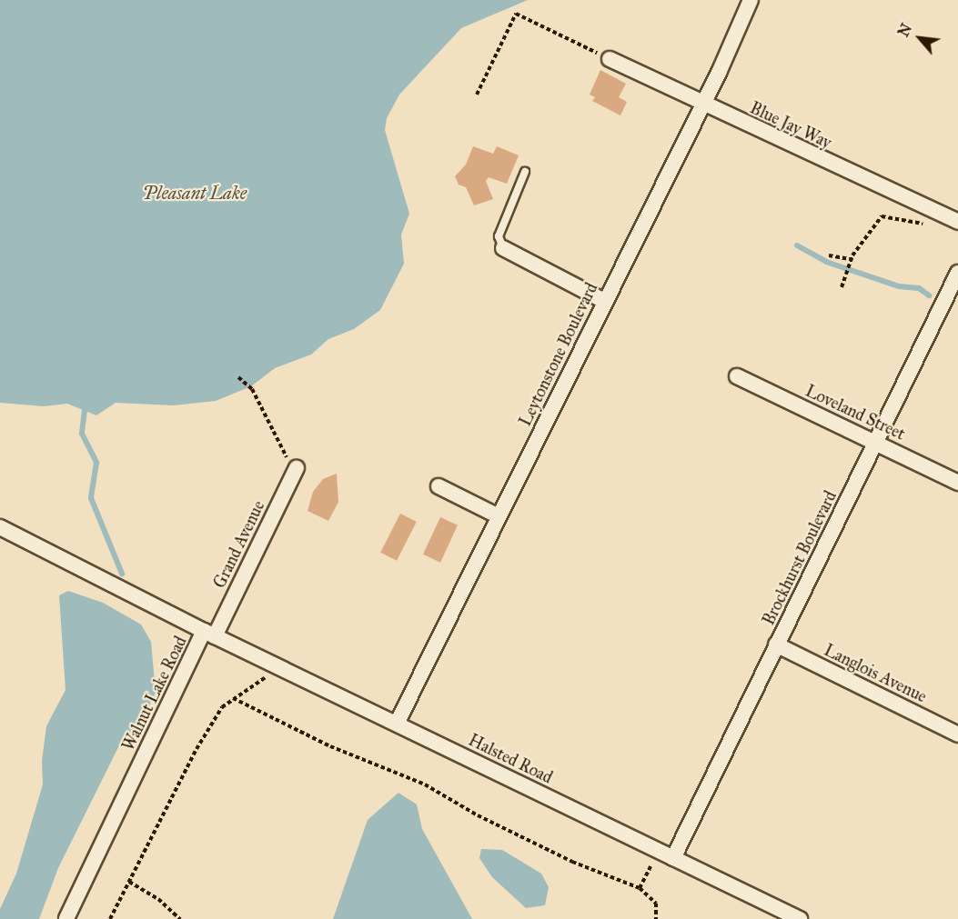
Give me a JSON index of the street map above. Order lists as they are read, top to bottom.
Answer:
{
  "streets": {
    "street": [
      "Blue Jay Way",
      "Leytonstone Boulevard",
      "Loveland Street",
      "Grand Avenue",
      "Brockhurst Boulevard",
      "Langlois Avenue",
      "Walnut Lake Road",
      "Halsted Road"
    ]
  },
  "crossings": [
    ["Blue Jay Way", "Leytonstone Boulevard"],
    ["Leytonstone Boulevard", "Halsted Road"],
    ["Loveland Street", "Brockhurst Boulevard"],
    ["Grand Avenue", "Walnut Lake Road"],
    ["Grand Avenue", "Halsted Road"],
    ["Brockhurst Boulevard", "Langlois Avenue"],
    ["Brockhurst Boulevard", "Halsted Road"],
    ["Walnut Lake Road", "Halsted Road"]
  ],
  "water": ["Pleasant Lake"],
  "north": "top left"
}
